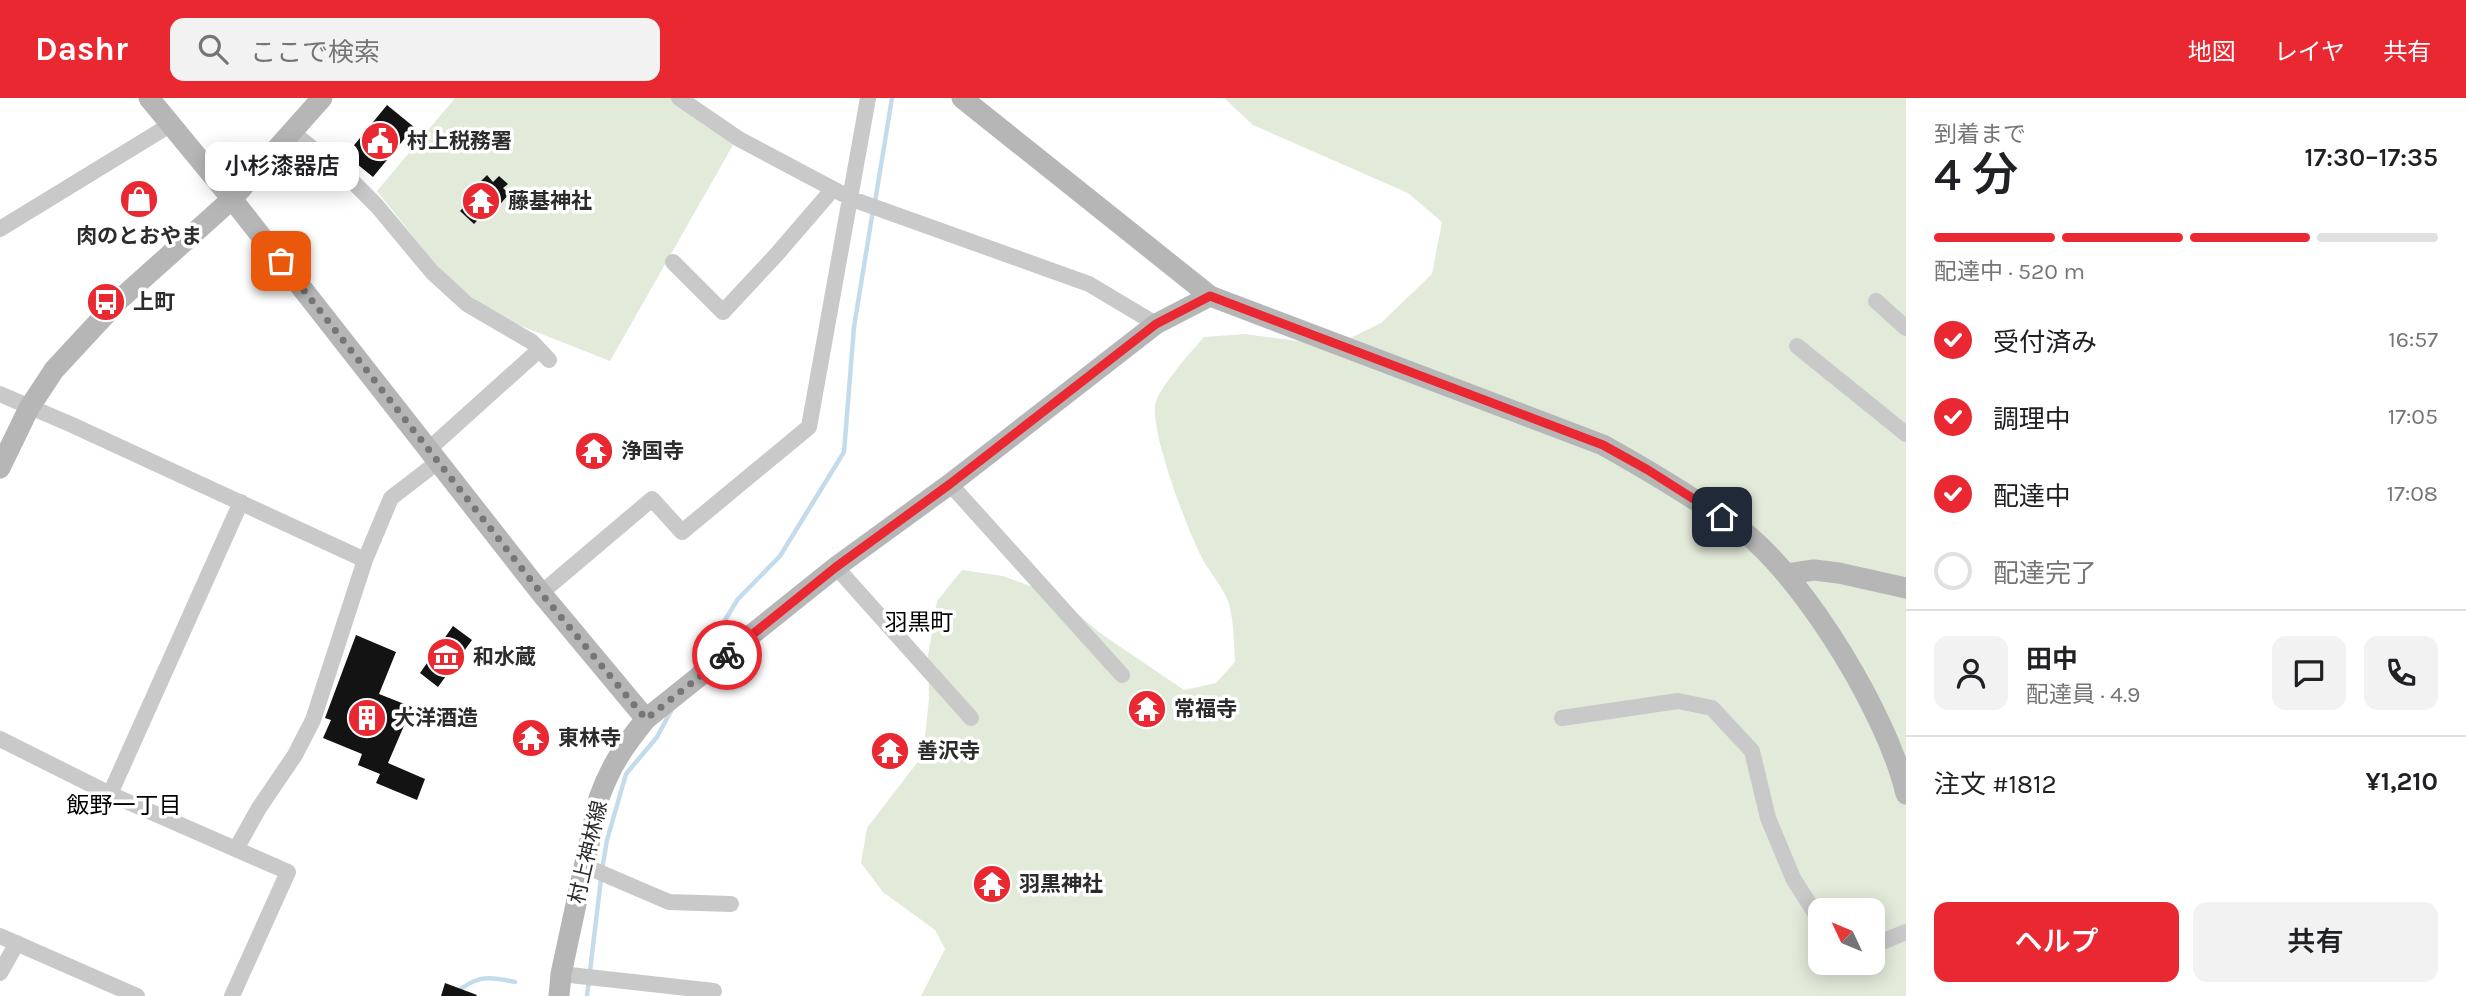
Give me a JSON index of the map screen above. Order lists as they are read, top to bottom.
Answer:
{
  "streets": {
    "street": ["村上神林線"]
  },
  "districts": ["羽黒町", "飯野一丁目"],
  "places": {
    "public building": ["村上税務署"],
    "shop": ["肉のとおやま"],
    "temple": [
      "藤基神社",
      "浄国寺",
      "常福寺",
      "東林寺",
      "善沢寺",
      "羽黒神社"
    ],
    "other": ["小杉漆器店"],
    "bus stop": ["上町"],
    "museum": ["和水蔵"],
    "building": ["大洋酒造"]
  },
  "north": "top left",
  "page": {
    "header": "Dashr",
    "search": "ここで検索",
    "nav": ["地図", "レイヤ", "共有"],
    "heading": ["4 分", "到着まで", "17:30–17:35"],
    "panel": [
      "田中",
      "配達員 · 4.9",
      "注文 #1812",
      "¥1,210"
    ],
    "bubble": "小杉漆器店",
    "bar": "配達中 · 520 m",
    "list": [
      ["受付済み", "16:57"],
      ["調理中", "17:05"],
      ["配達中", "17:08"],
      "配達完了"
    ],
    "buttons": ["ヘルプ", "共有"]
  }
}
